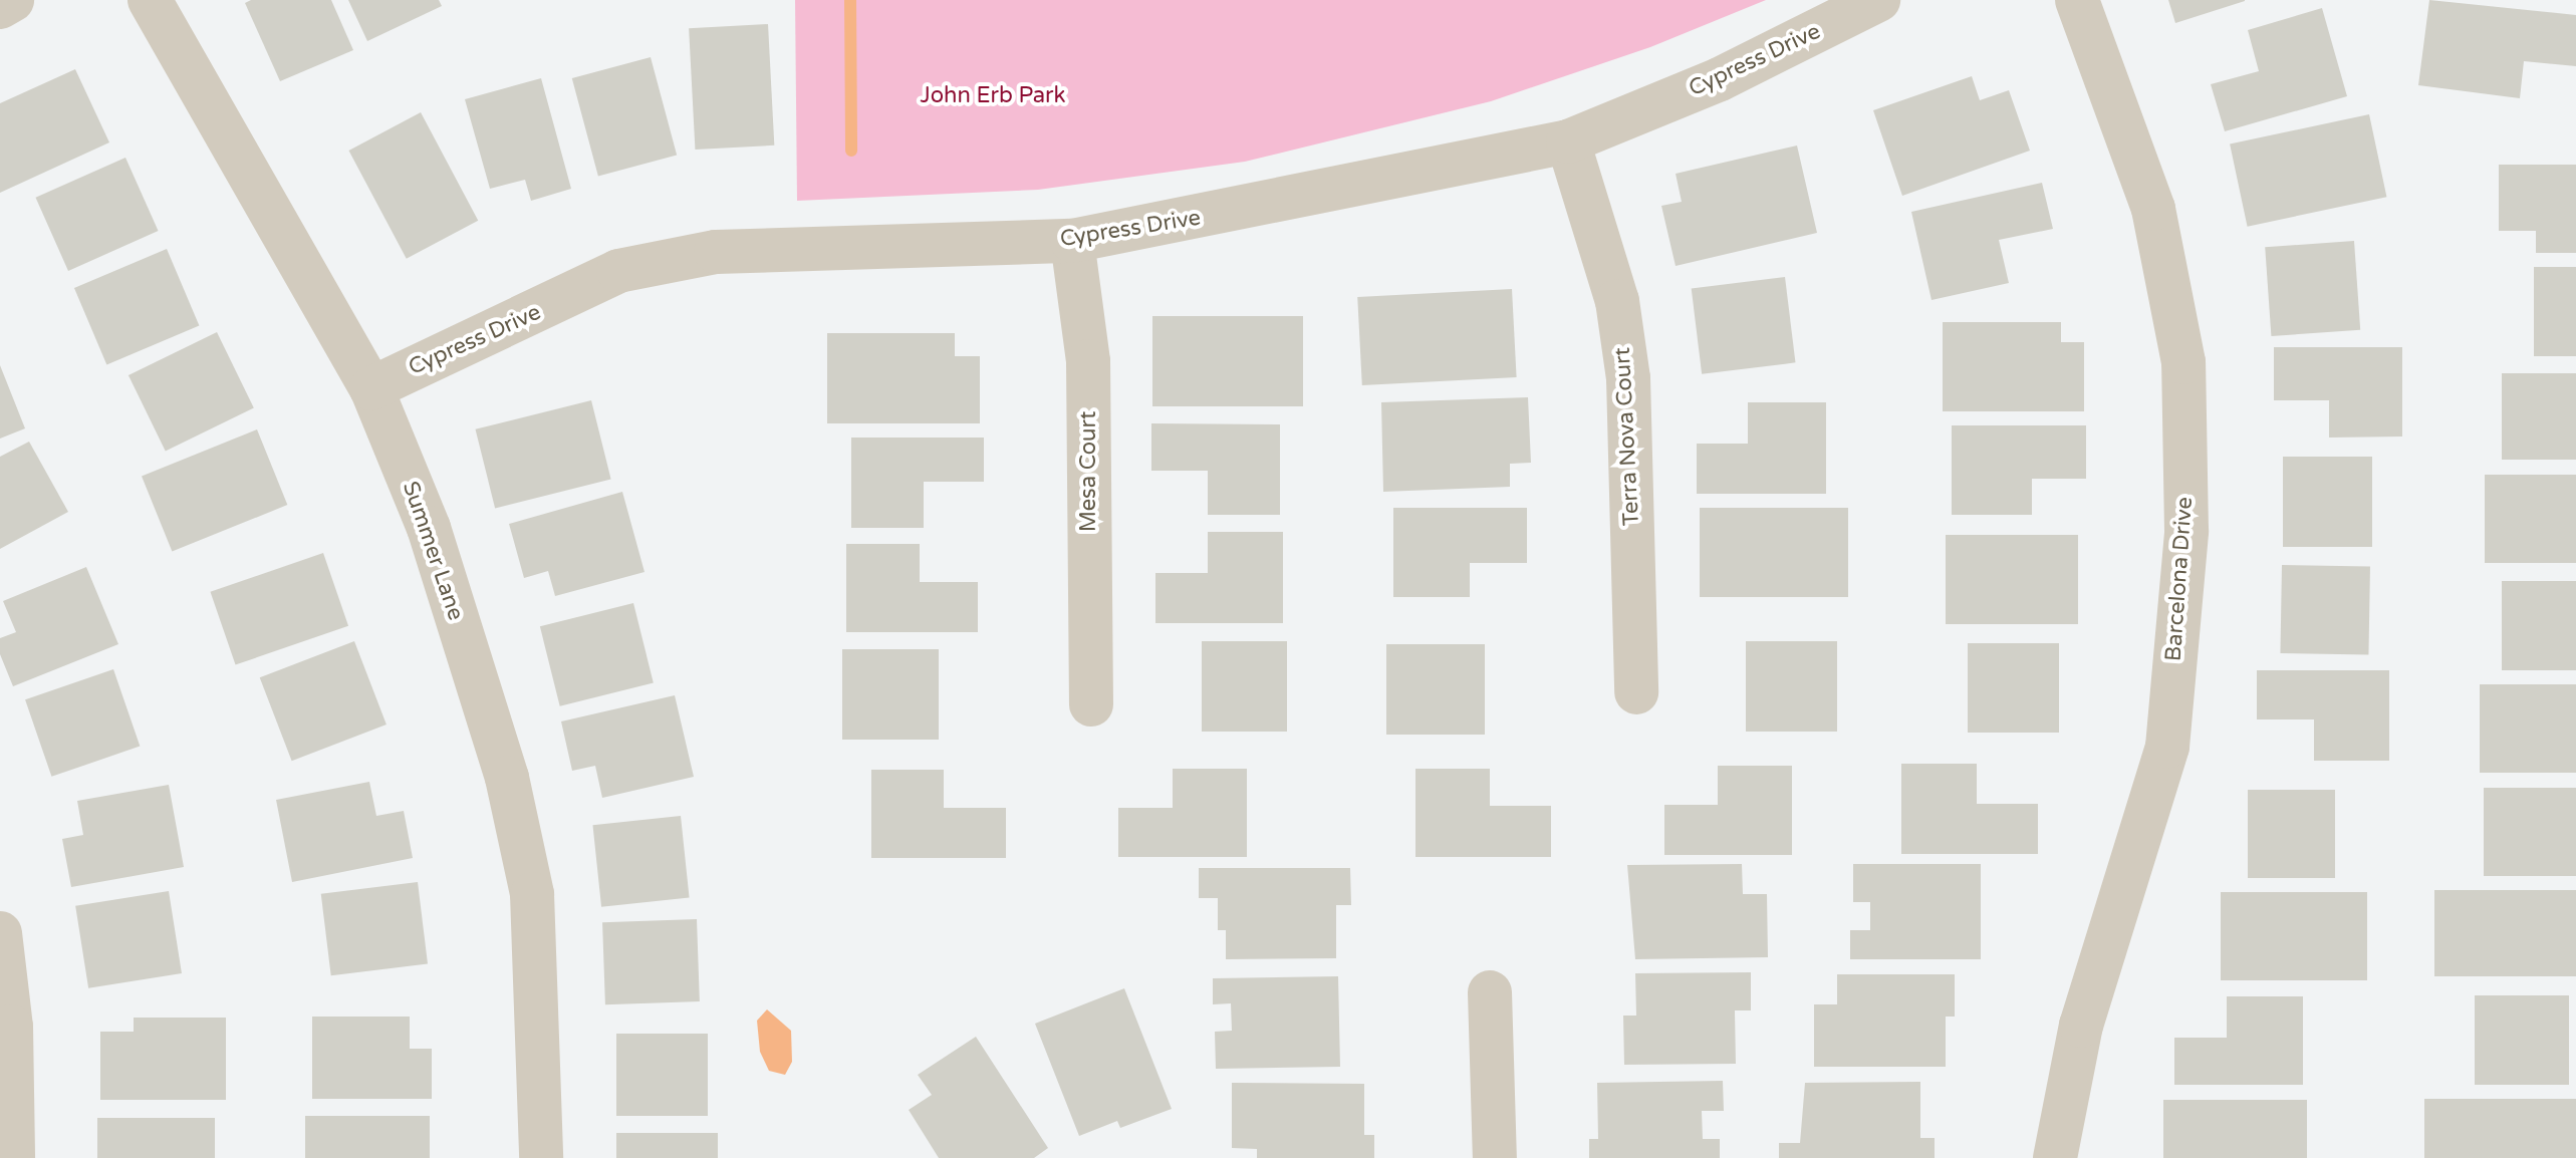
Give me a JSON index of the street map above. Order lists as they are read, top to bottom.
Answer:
{
  "streets": {
    "street": [
      "Cypress Drive",
      "Terra Nova Court",
      "Mesa Court",
      "Summer Lane",
      "Barcelona Drive"
    ]
  },
  "crossings": [
    ["Cypress Drive", "Terra Nova Court"],
    ["Cypress Drive", "Mesa Court"],
    ["Cypress Drive", "Summer Lane"]
  ],
  "parks": ["John Erb Park"]
}
